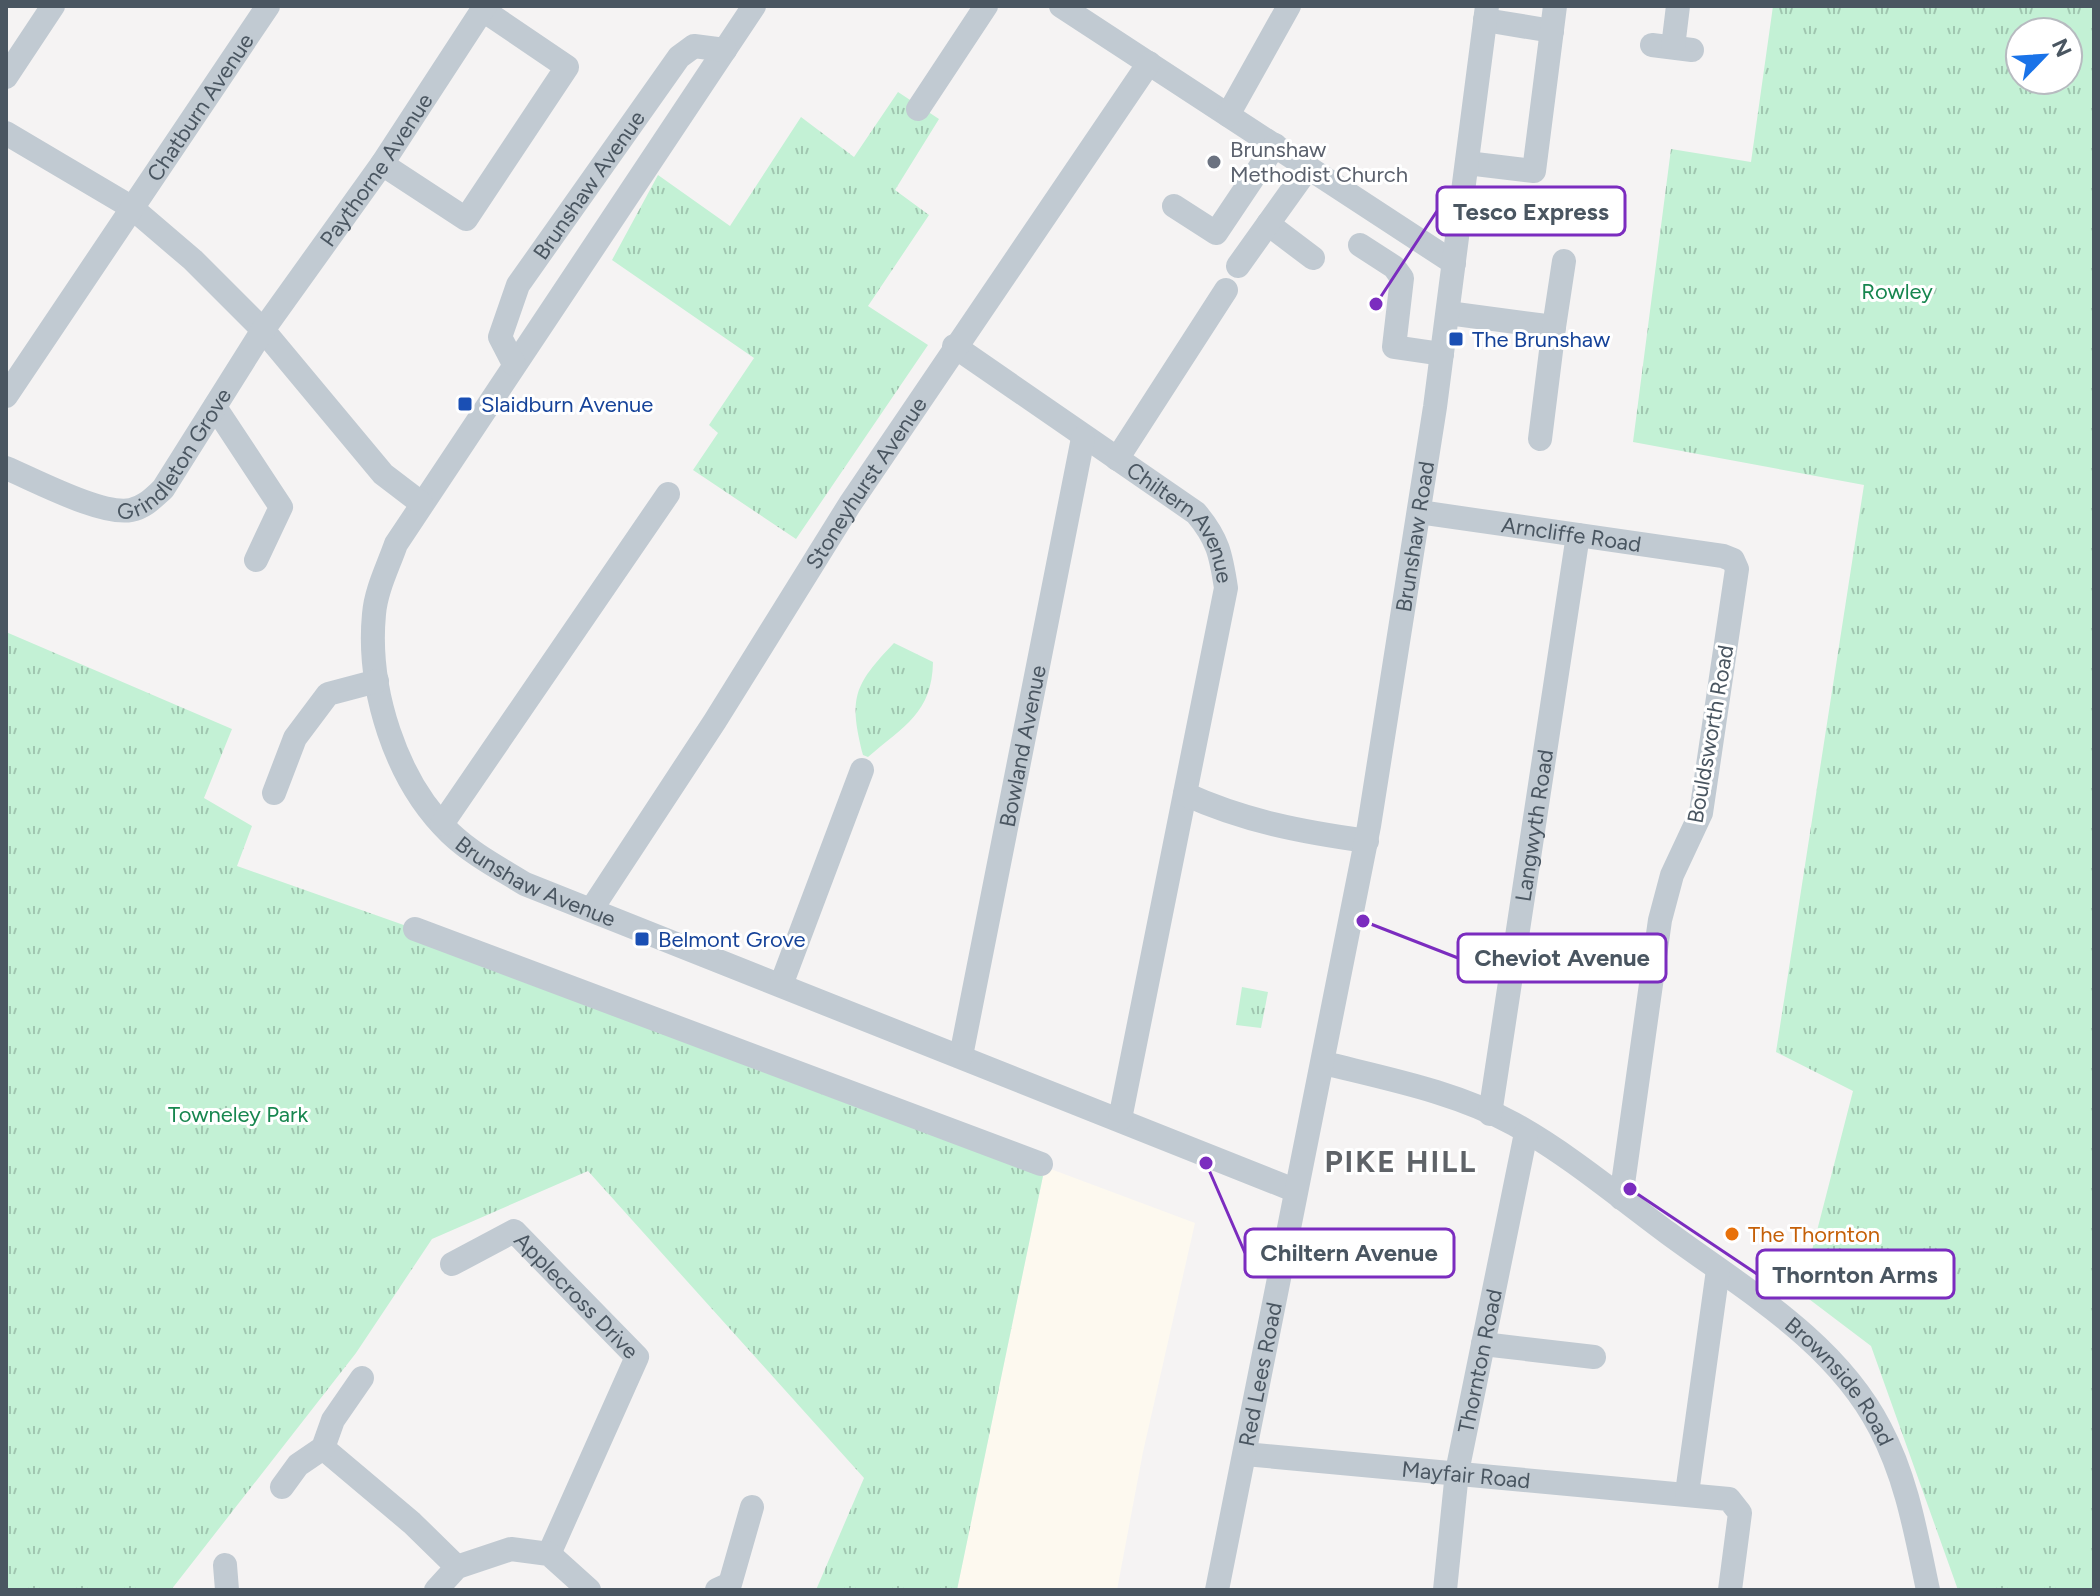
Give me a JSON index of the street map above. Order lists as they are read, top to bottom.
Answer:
{
  "streets": {
    "street": [
      "Chatburn Avenue",
      "Paythorne Avenue",
      "Brunshaw Avenue",
      "Grindleton Grove",
      "Stoneyhurst Avenue",
      "Chiltern Avenue",
      "Arncliffe Road",
      "Brunshaw Road",
      "Bouldsworth Road",
      "Bowland Avenue",
      "Langwyth Road",
      "Applecross Drive",
      "Thornton Road",
      "Red Lees Road",
      "Brownside Road",
      "Mayfair Road"
    ]
  },
  "crossings": [
    ["Paythorne Avenue", "Grindleton Grove"],
    ["Brunshaw Avenue", "Stoneyhurst Avenue"],
    ["Brunshaw Avenue", "Chiltern Avenue"],
    ["Brunshaw Avenue", "Bowland Avenue"],
    ["Brunshaw Avenue", "Red Lees Road"],
    ["Stoneyhurst Avenue", "Chiltern Avenue"],
    ["Chiltern Avenue", "Bowland Avenue"],
    ["Arncliffe Road", "Brunshaw Road"],
    ["Arncliffe Road", "Bouldsworth Road"],
    ["Arncliffe Road", "Langwyth Road"],
    ["Brunshaw Road", "Red Lees Road"],
    ["Brunshaw Road", "Brownside Road"],
    ["Bouldsworth Road", "Brownside Road"],
    ["Langwyth Road", "Brownside Road"],
    ["Thornton Road", "Brownside Road"],
    ["Thornton Road", "Mayfair Road"],
    ["Red Lees Road", "Brownside Road"],
    ["Red Lees Road", "Mayfair Road"]
  ],
  "districts": ["PIKE HILL"],
  "parks": ["Rowley", "Towneley Park"],
  "places": {
    "other": [
      "Brunshaw Methodist Church",
      "Tesco Express",
      "Cheviot Avenue",
      "Chiltern Avenue",
      "Thornton Arms",
      "The Thornton"
    ],
    "transit": ["The Brunshaw", "Slaidburn Avenue", "Belmont Grove"]
  },
  "north": "top right"
}
